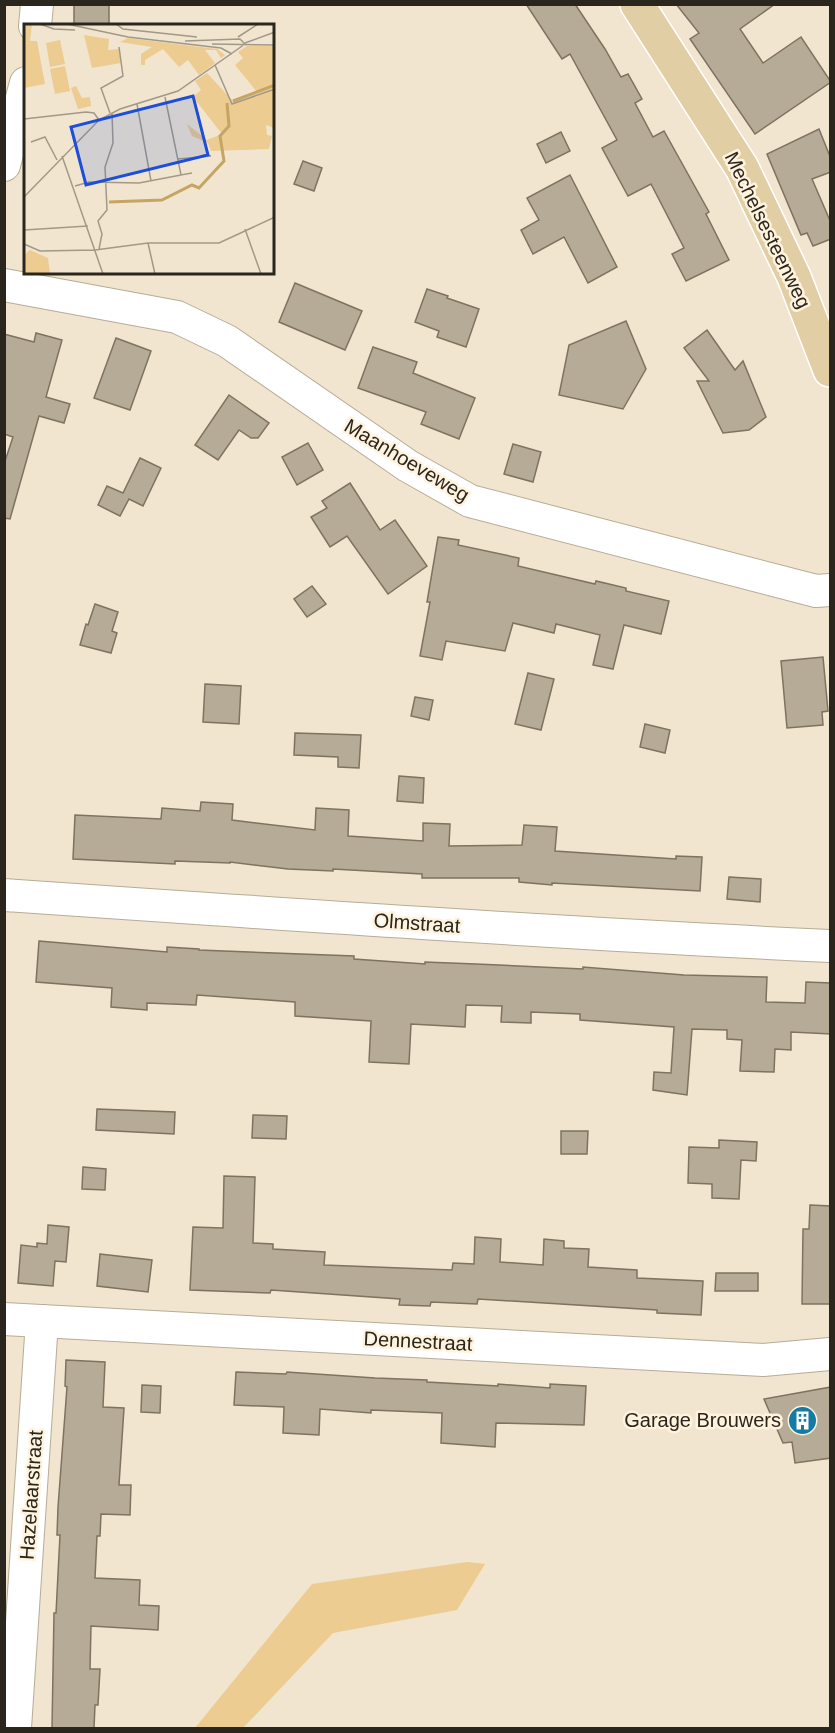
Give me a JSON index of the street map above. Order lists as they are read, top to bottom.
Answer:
{
  "streets": {
    "main road": ["Mechelsesteenweg"],
    "street": [
      "Maanhoeveweg",
      "Olmstraat",
      "Dennestraat",
      "Hazelaarstraat"
    ]
  },
  "crossings": [
    ["Dennestraat", "Hazelaarstraat"]
  ],
  "places": {
    "building": ["Garage Brouwers"]
  }
}
